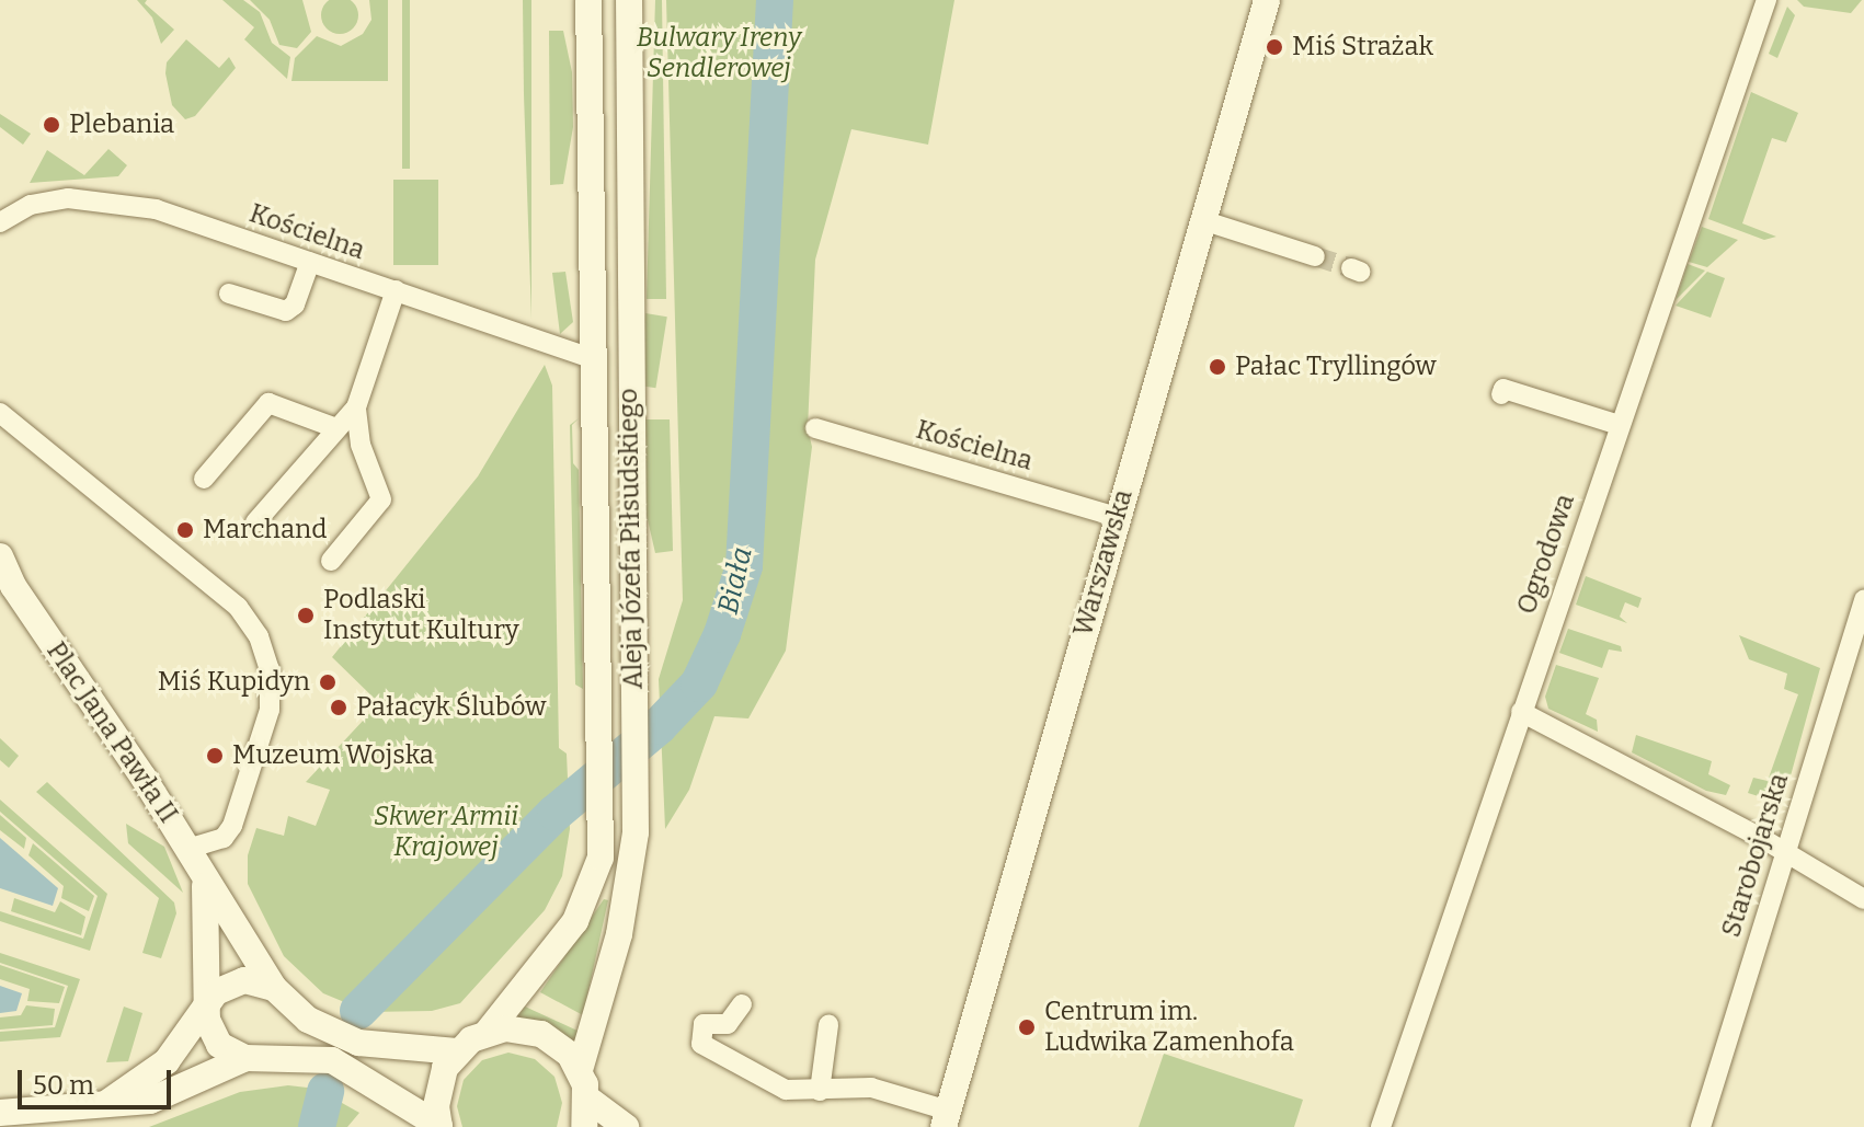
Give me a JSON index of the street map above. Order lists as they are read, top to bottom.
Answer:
{
  "streets": {
    "main road": ["Aleja Józefa Piłsudskiego", "Warszawska", "Plac Jana Pawła II"],
    "street": ["Kościelna", "Ogrodowa", "Starobojarska"]
  },
  "crossings": [
    ["Kościelna", "Aleja Józefa Piłsudskiego"],
    ["Kościelna", "Warszawska"]
  ],
  "water": ["Biała"],
  "parks": ["Bulwary Ireny Sendlerowej", "Skwer Armii Krajowej"],
  "places": [
    "Miś Strażak",
    "Plebania",
    "Pałac Tryllingów",
    "Marchand",
    "Podlaski Instytut Kultury",
    "Miś Kupidyn",
    "Pałacyk Ślubów",
    "Muzeum Wojska",
    "Centrum im. Ludwika Zamenhofa"
  ],
  "scale_bar": "50 m"
}
